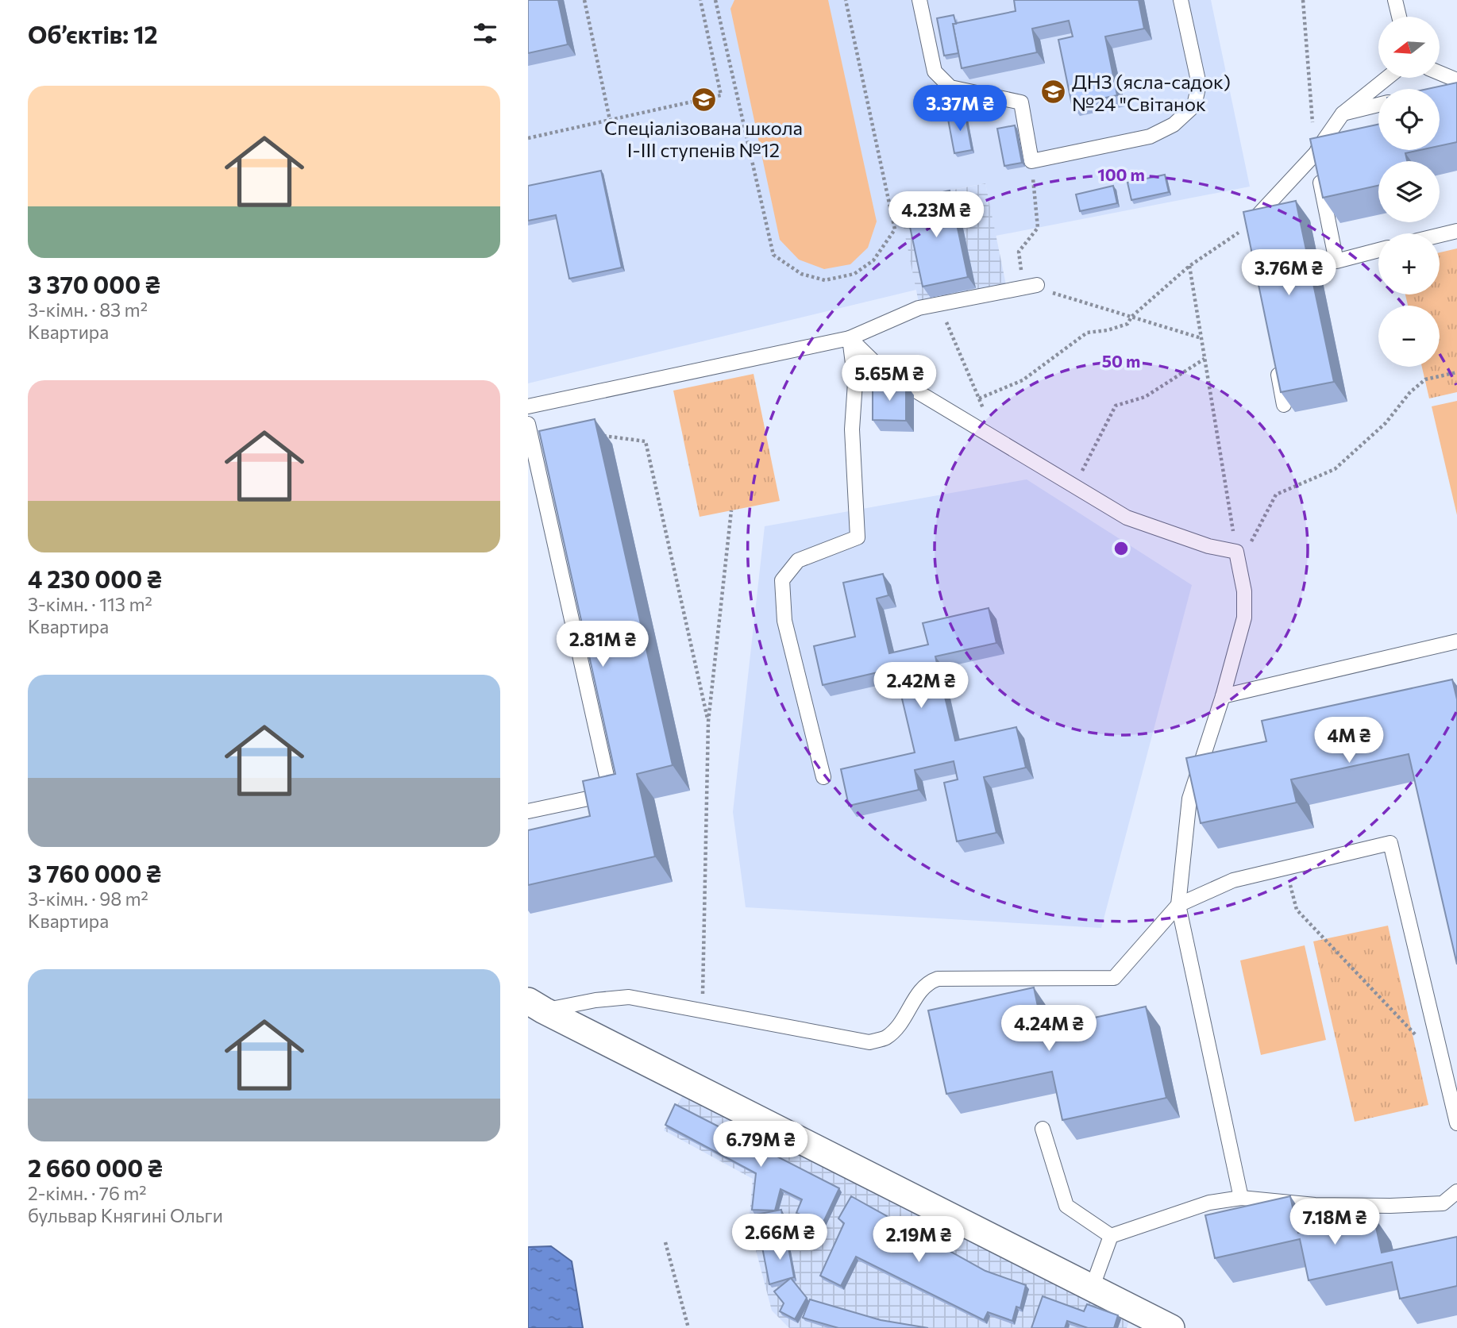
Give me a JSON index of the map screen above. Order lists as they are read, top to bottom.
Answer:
{
  "places": {
    "school or university": ["ДНЗ (ясла-садок) №24 \"Світанок", "Спеціалізована школа І-ІІІ ступенів №12"]
  },
  "north": "left",
  "page": {
    "heading": "Об’єктів: 12",
    "map_buttons": ["+", "−"],
    "list": [
      {
        "name": "3 370 000 ₴",
        "note": "3-кімн. · 83 m² · Квартира"
      },
      {
        "name": "4 230 000 ₴",
        "note": "3-кімн. · 113 m² · Квартира"
      },
      {
        "name": "3 760 000 ₴",
        "note": "3-кімн. · 98 m² · Квартира"
      },
      {
        "name": "2 660 000 ₴",
        "note": "2-кімн. · 76 m² · бульвар Княгині Ольги"
      }
    ],
    "price": [
      "3.37M ₴",
      "4.23M ₴",
      "3.76M ₴",
      "5.65M ₴",
      "2.81M ₴",
      "2.42M ₴",
      "4M ₴",
      "4.24M ₴",
      "6.79M ₴",
      "7.18M ₴",
      "2.66M ₴",
      "2.19M ₴"
    ]
  },
  "rings": ["100 m", "50 m"]
}
